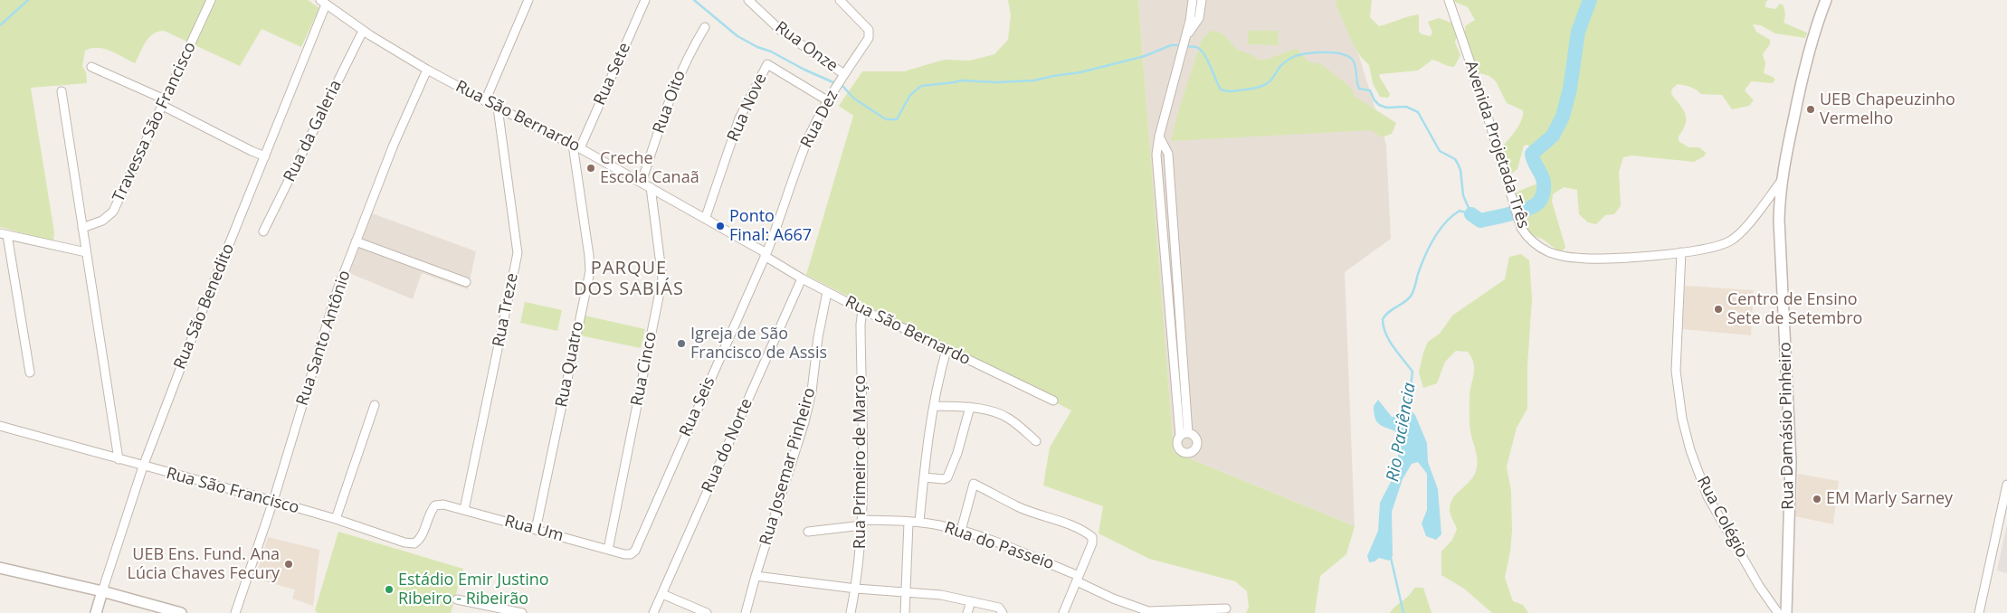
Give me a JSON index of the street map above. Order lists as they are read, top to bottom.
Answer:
{
  "streets": {
    "street": [
      "Rua Onze",
      "Rua Sete",
      "Rua Oito",
      "Rua Nove",
      "Rua São Bernardo",
      "Rua Dez",
      "Travessa São Francisco",
      "Rua da Galeria",
      "Avenida Projetada Três",
      "Rua São Benedito",
      "Rua Treze",
      "Rua Santo Antônio",
      "Rua Quatro",
      "Rua Cinco",
      "Rua Seis",
      "Rua Damásio Pinheiro",
      "Rua do Norte",
      "Rua Primeiro de Março",
      "Rua Josemar Pinheiro",
      "Rua São Francisco",
      "Rua Colégio",
      "Rua Um",
      "Rua do Passeio"
    ]
  },
  "crossings": [
    ["Rua Onze", "Rua Dez"],
    ["Rua Sete", "Rua São Bernardo"],
    ["Rua Sete", "Rua Quatro"],
    ["Rua Oito", "Rua São Bernardo"],
    ["Rua Nove", "Rua São Bernardo"],
    ["Rua Nove", "Rua Dez"],
    ["Rua São Bernardo", "Rua Dez"],
    ["Rua São Bernardo", "Rua da Galeria"],
    ["Rua São Bernardo", "Rua São Benedito"],
    ["Rua São Bernardo", "Rua Treze"],
    ["Rua São Bernardo", "Rua Santo Antônio"],
    ["Rua São Bernardo", "Rua Quatro"],
    ["Rua São Bernardo", "Rua Cinco"],
    ["Rua São Bernardo", "Rua Seis"],
    ["Rua São Bernardo", "Rua do Norte"],
    ["Rua São Bernardo", "Rua Primeiro de Março"],
    ["Rua São Bernardo", "Rua Josemar Pinheiro"],
    ["Rua Dez", "Rua Seis"],
    ["Avenida Projetada Três", "Rua Damásio Pinheiro"],
    ["Avenida Projetada Três", "Rua Colégio"],
    ["Rua São Benedito", "Rua São Francisco"],
    ["Rua Treze", "Rua Um"],
    ["Rua Santo Antônio", "Rua São Francisco"],
    ["Rua Quatro", "Rua Um"],
    ["Rua Cinco", "Rua Um"],
    ["Rua Seis", "Rua Um"],
    ["Rua Primeiro de Março", "Rua do Passeio"],
    ["Rua São Francisco", "Rua Um"]
  ],
  "districts": ["PARQUE DOS SABIÁS"],
  "water": ["Rio Paciência"],
  "places": [
    "UEB Chapeuzinho Vermelho",
    "Creche Escola Canaã",
    "Ponto Final: A667",
    "Centro de Ensino Sete de Setembro",
    "Igreja de São Francisco de Assis",
    "EM Marly Sarney",
    "UEB Ens. Fund. Ana Lúcia Chaves Fecury",
    "Estádio Emir Justino Ribeiro - Ribeirão"
  ]
}
